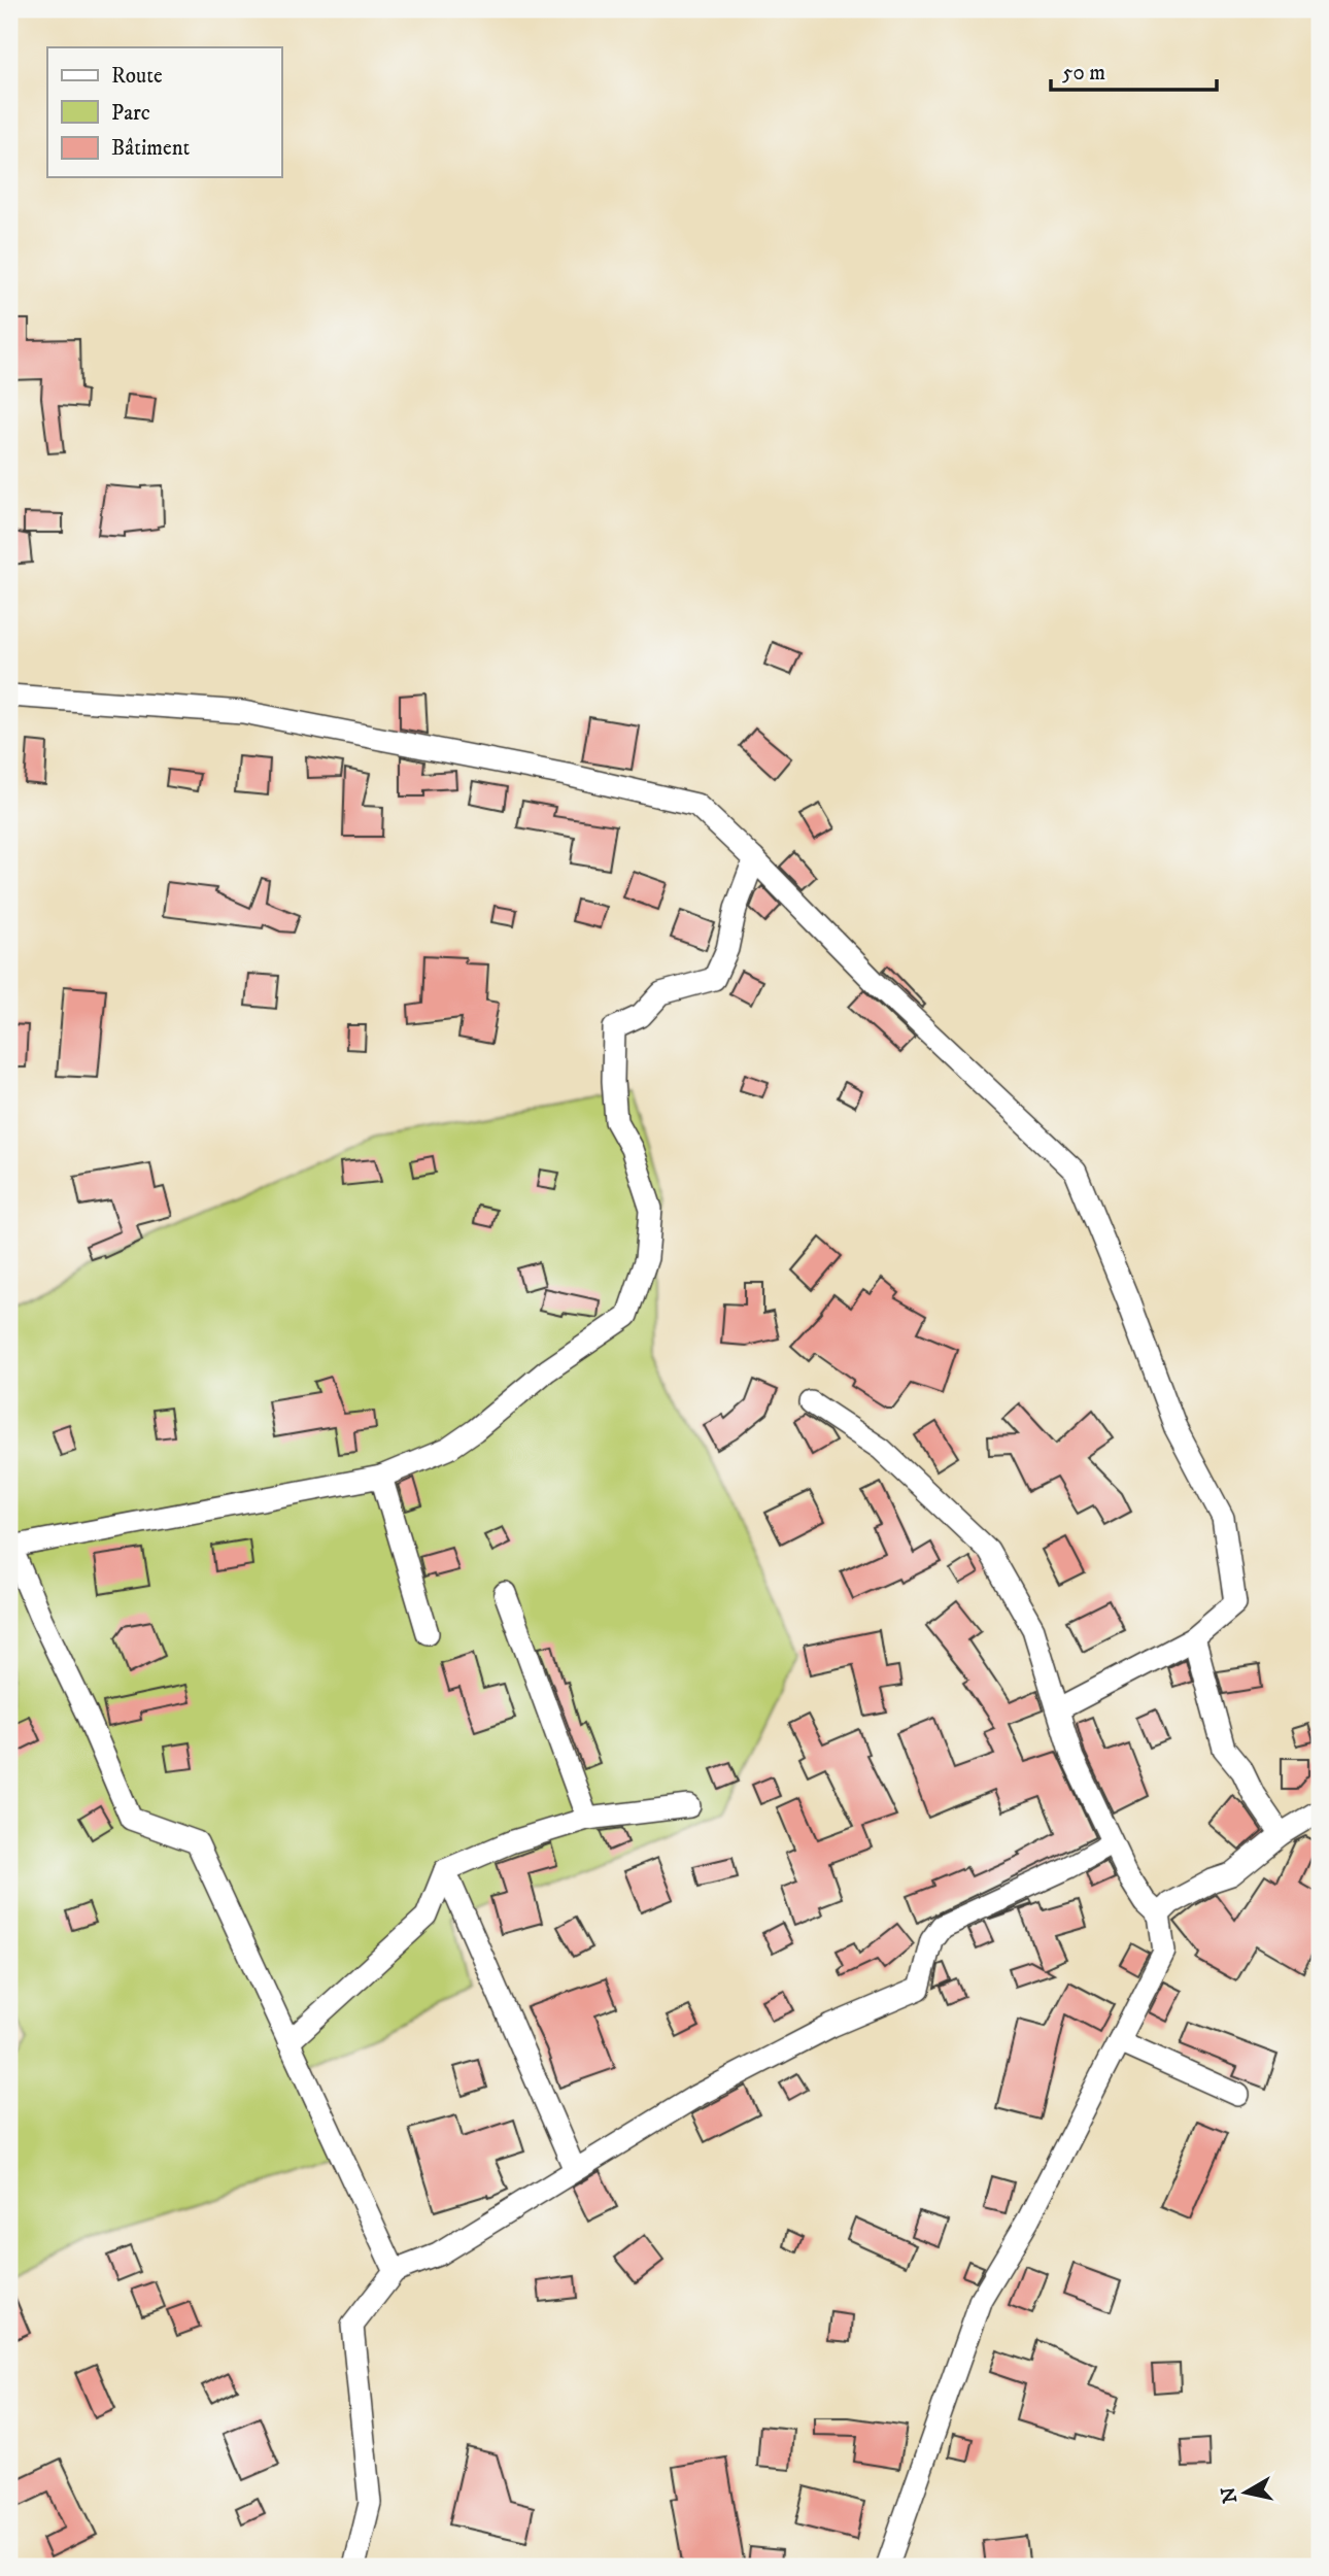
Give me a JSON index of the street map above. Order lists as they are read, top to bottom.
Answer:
{
  "legend": ["Route", "Parc", "Bâtiment"],
  "scale_bar": "50 m",
  "north": "left"
}
